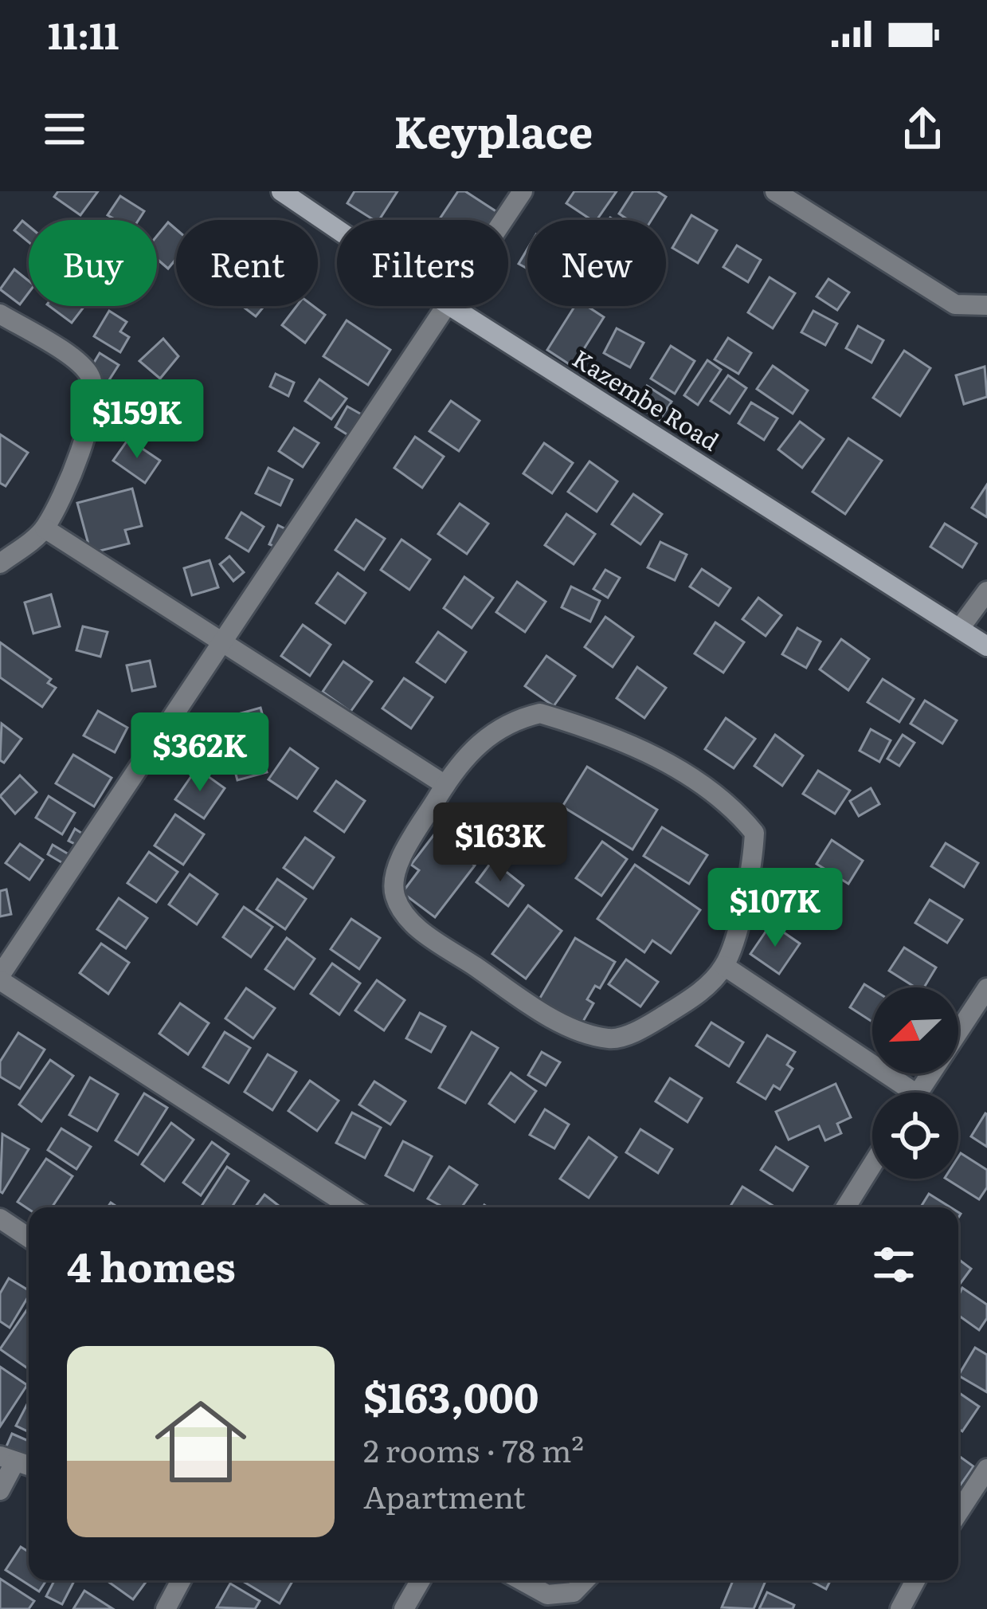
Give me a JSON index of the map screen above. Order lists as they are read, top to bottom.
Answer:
{
  "streets": {
    "main road": ["Kazembe Road"]
  },
  "north": "bottom left",
  "page": {
    "status": "11:11",
    "header": "Keyplace",
    "chip": [
      "Buy",
      "Rent",
      "Filters",
      "New"
    ],
    "price": [
      "$159K",
      "$362K",
      "$163K",
      "$107K"
    ],
    "heading": "4 homes",
    "list": [
      {
        "name": "$163,000",
        "note": "2 rooms · 78 m² · Apartment"
      }
    ]
  }
}
